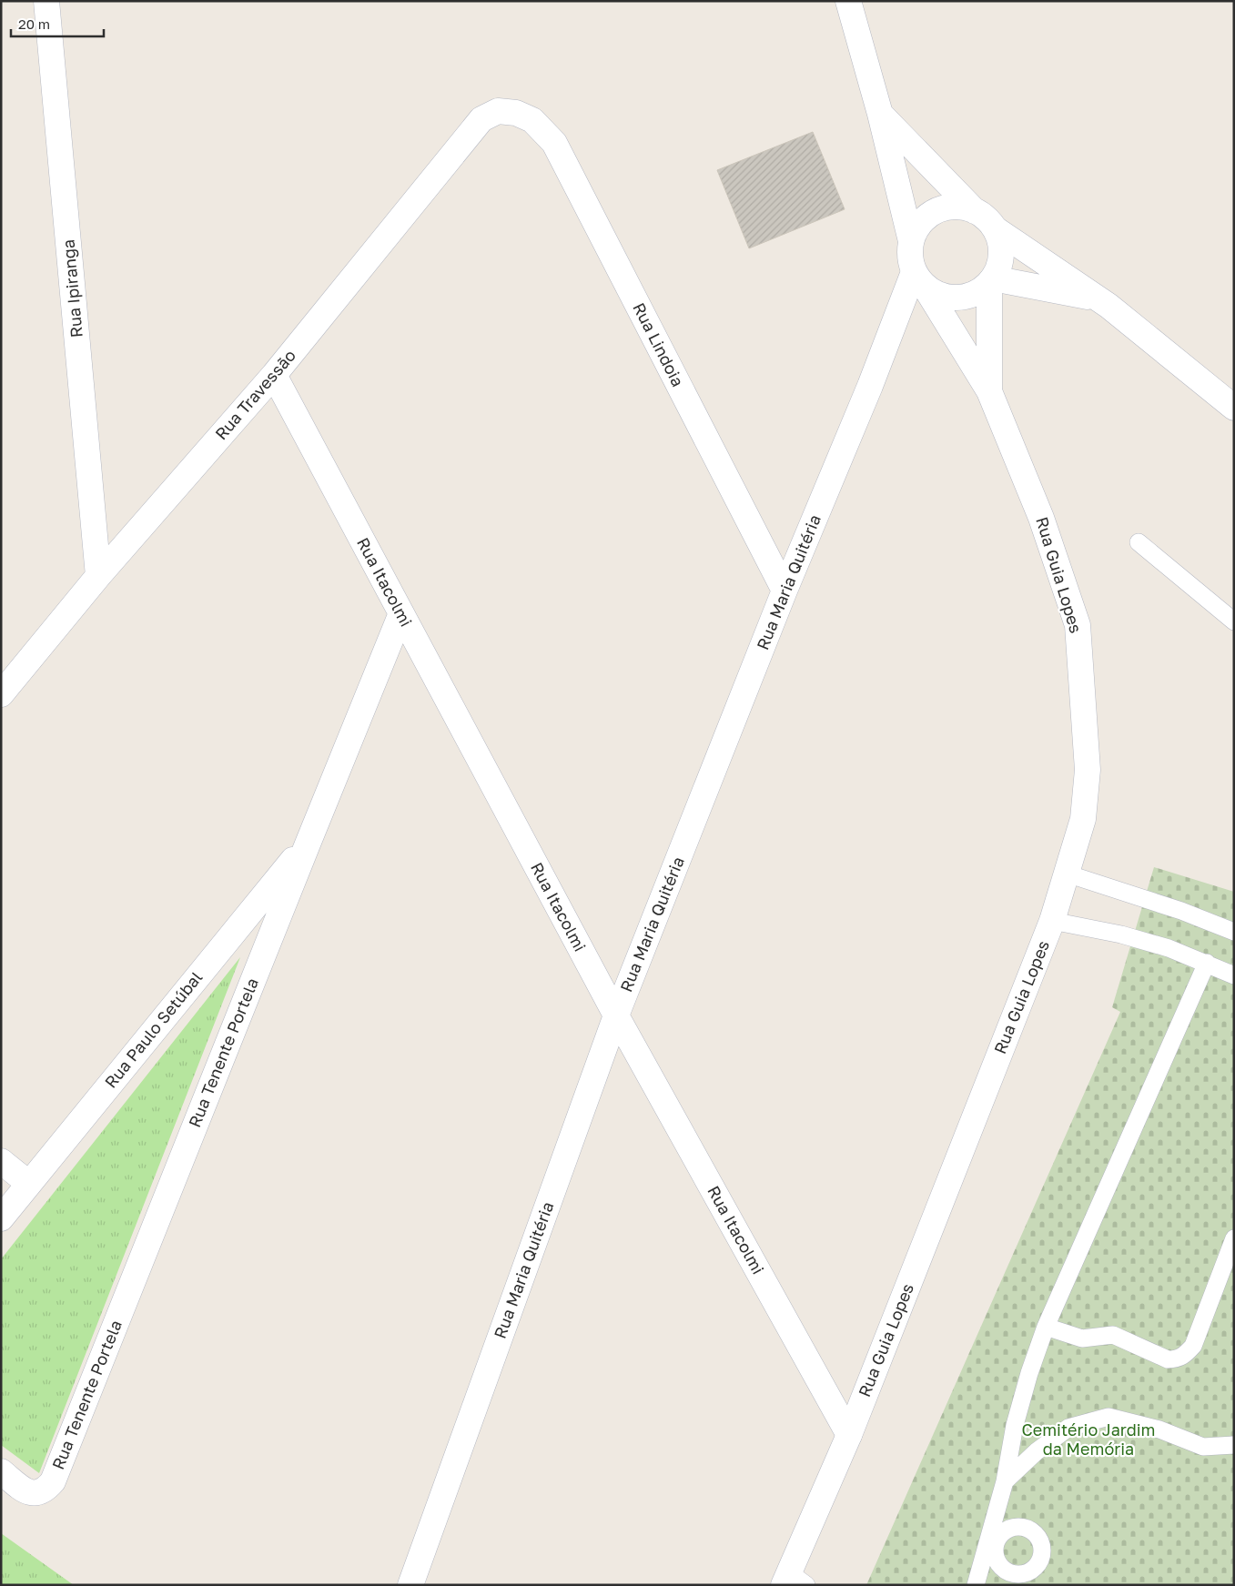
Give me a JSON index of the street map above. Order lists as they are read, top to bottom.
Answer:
{
  "streets": {
    "street": [
      "Rua Ipiranga",
      "Rua Lindoia",
      "Rua Travessão",
      "Rua Guia Lopes",
      "Rua Itacolmi",
      "Rua Maria Quitéria",
      "Rua Paulo Setúbal",
      "Rua Tenente Portela"
    ]
  },
  "crossings": [
    ["Rua Ipiranga", "Rua Travessão"],
    ["Rua Lindoia", "Rua Travessão"],
    ["Rua Lindoia", "Rua Maria Quitéria"],
    ["Rua Travessão", "Rua Itacolmi"],
    ["Rua Guia Lopes", "Rua Itacolmi"],
    ["Rua Guia Lopes", "Rua Maria Quitéria"],
    ["Rua Itacolmi", "Rua Maria Quitéria"],
    ["Rua Itacolmi", "Rua Tenente Portela"],
    ["Rua Paulo Setúbal", "Rua Tenente Portela"]
  ],
  "parks": ["Cemitério Jardim da Memória"],
  "scale_bar": "20 m"
}
